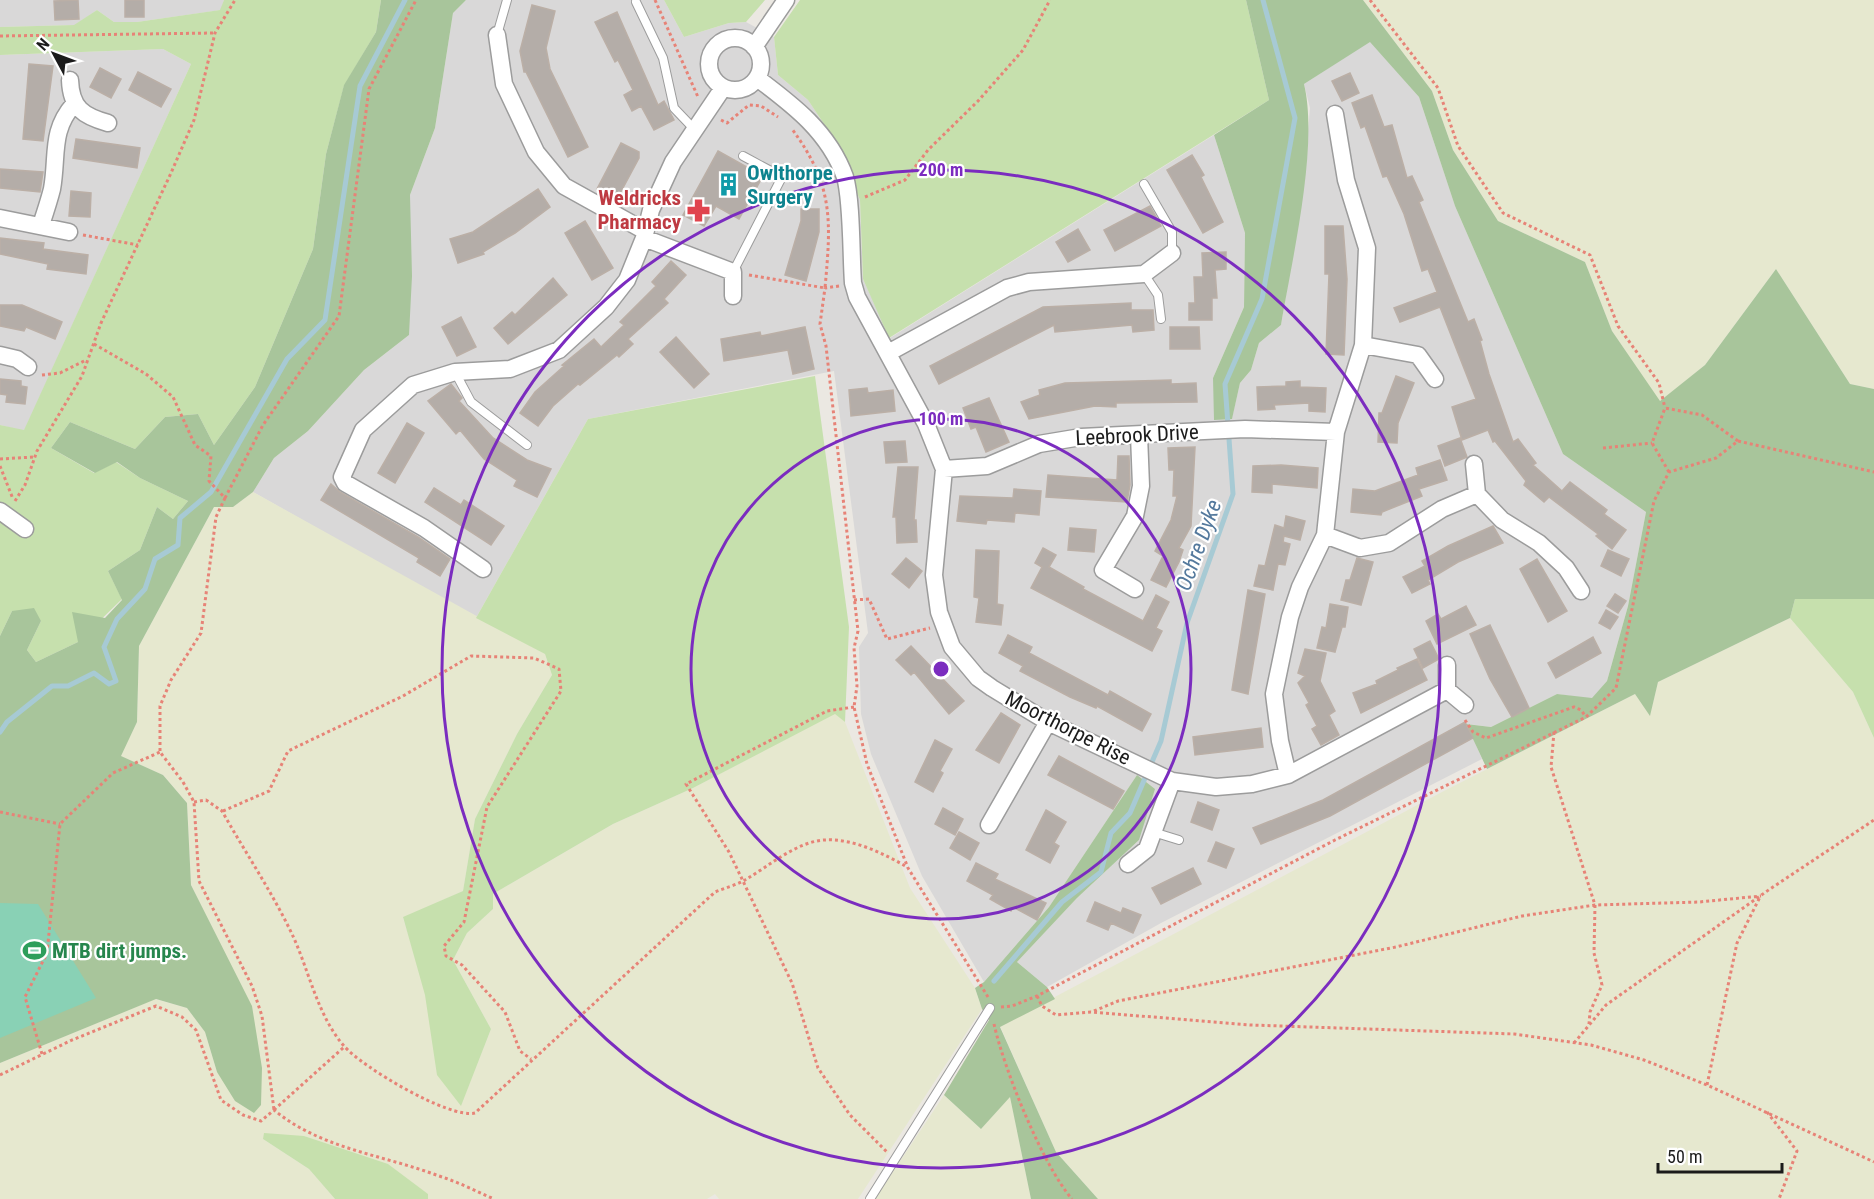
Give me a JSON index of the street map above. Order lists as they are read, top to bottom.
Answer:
{
  "streets": {
    "street": ["Leebrook Drive", "Moorthorpe Rise"]
  },
  "crossings": [
    ["Leebrook Drive", "Moorthorpe Rise"]
  ],
  "water": ["Ochre Dyke"],
  "places": {
    "building": ["Owlthorpe Surgery"],
    "pharmacy": ["Weldricks Pharmacy"],
    "sports": ["MTB dirt jumps."]
  },
  "scale_bar": "50 m",
  "north": "top left",
  "rings": ["200 m", "100 m"]
}
